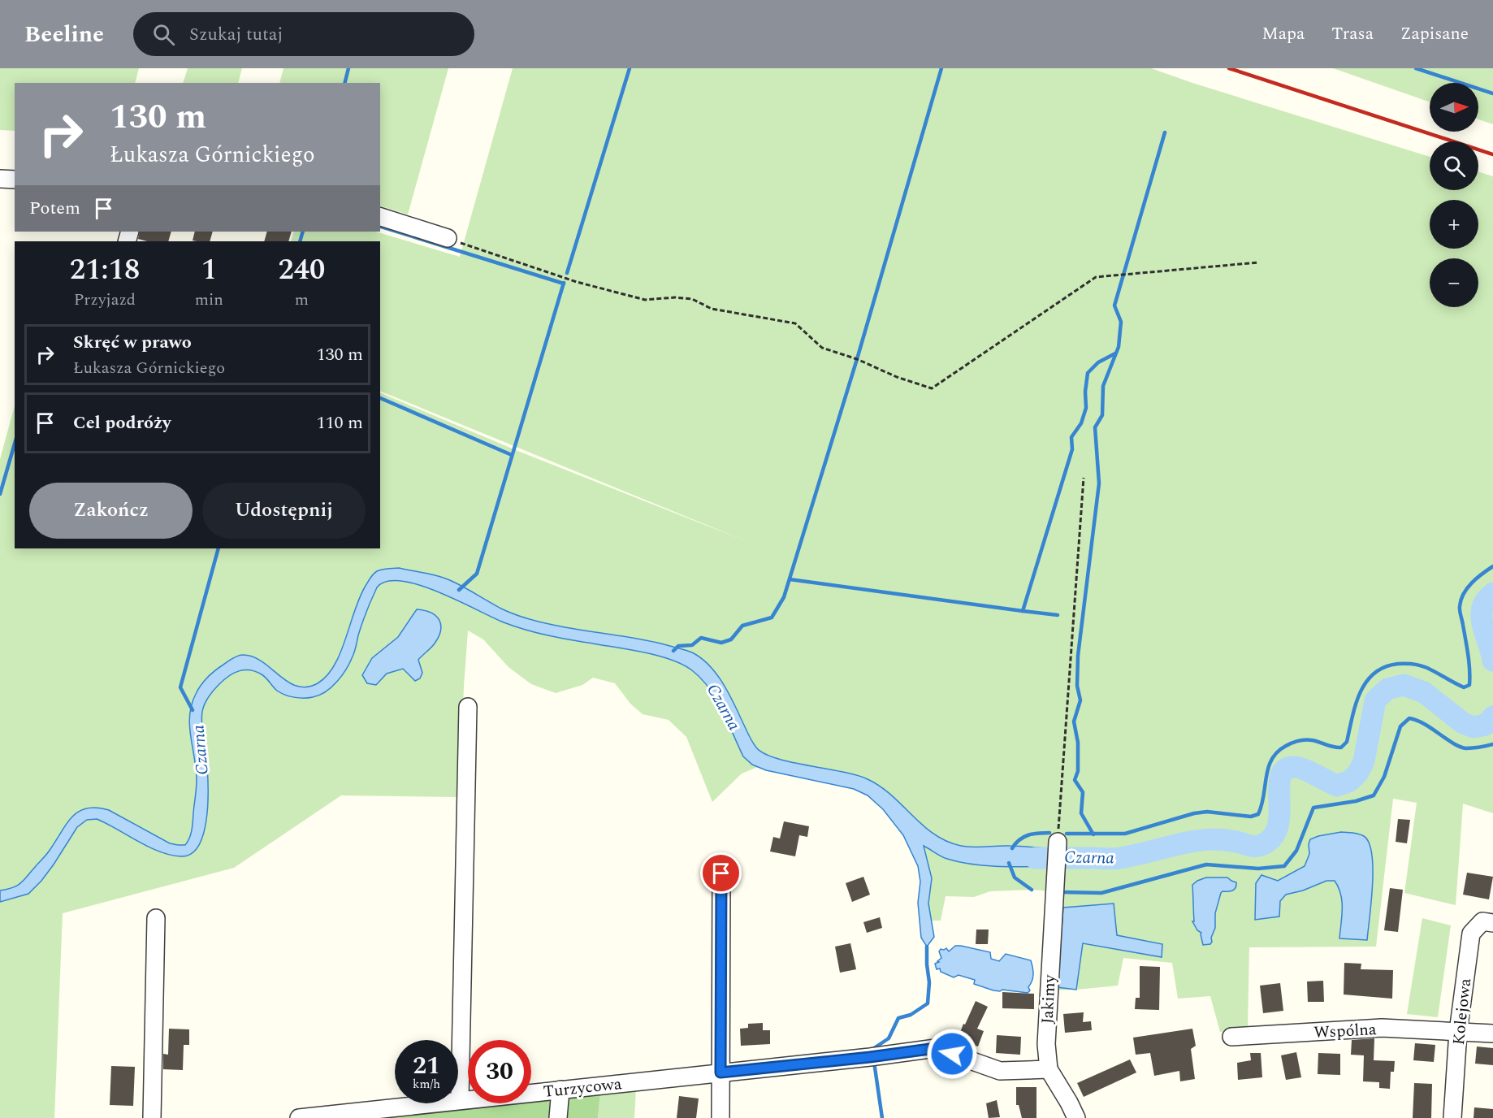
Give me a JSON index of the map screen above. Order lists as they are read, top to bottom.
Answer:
{
  "streets": {
    "street": [
      "Jakimy",
      "Kolejowa",
      "Wspólna",
      "Turzycowa"
    ]
  },
  "crossings": [
    ["Jakimy", "Turzycowa"],
    ["Kolejowa", "Wspólna"]
  ],
  "water": ["Czarna"],
  "north": "right",
  "page": {
    "header": "Beeline",
    "search": "Szukaj tutaj",
    "nav": ["Mapa", "Trasa", "Zapisane"],
    "map_buttons": ["+", "−"],
    "turn": ["130 m", "Łukasza Górnickiego"],
    "then": "Potem",
    "eta": [
      "21:18",
      "Przyjazd",
      "1",
      "min",
      "240",
      "m"
    ],
    "list": [
      {
        "name": "Skręć w prawo",
        "note": "Łukasza Górnickiego",
        "value": "130 m"
      },
      {
        "name": "Cel podróży",
        "value": "110 m"
      }
    ],
    "buttons": ["Zakończ", "Udostępnij"],
    "speed": "21 km/h",
    "limit": "30"
  }
}
